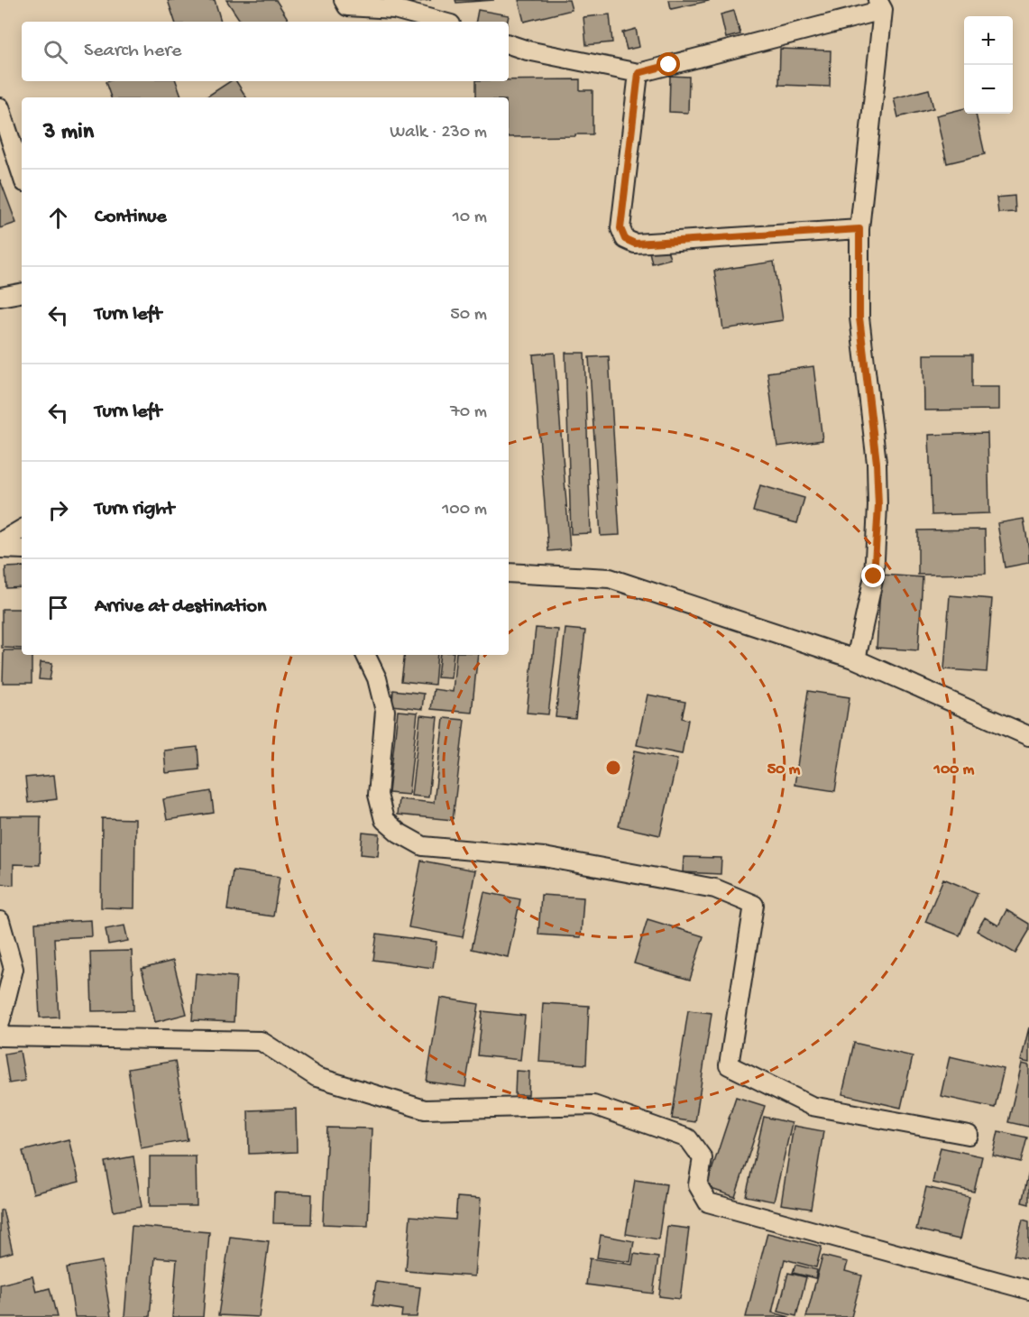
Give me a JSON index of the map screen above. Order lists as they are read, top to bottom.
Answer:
{
  "page": {
    "map_buttons": ["+", "−"],
    "search": "Search here",
    "heading": ["3 min", "Walk · 230 m"],
    "list": [
      ["Continue", "10 m"],
      ["Turn left", "50 m"],
      ["Turn left", "70 m"],
      ["Turn right", "100 m"],
      "Arrive at destination"
    ]
  },
  "rings": ["50 m", "100 m"]
}
